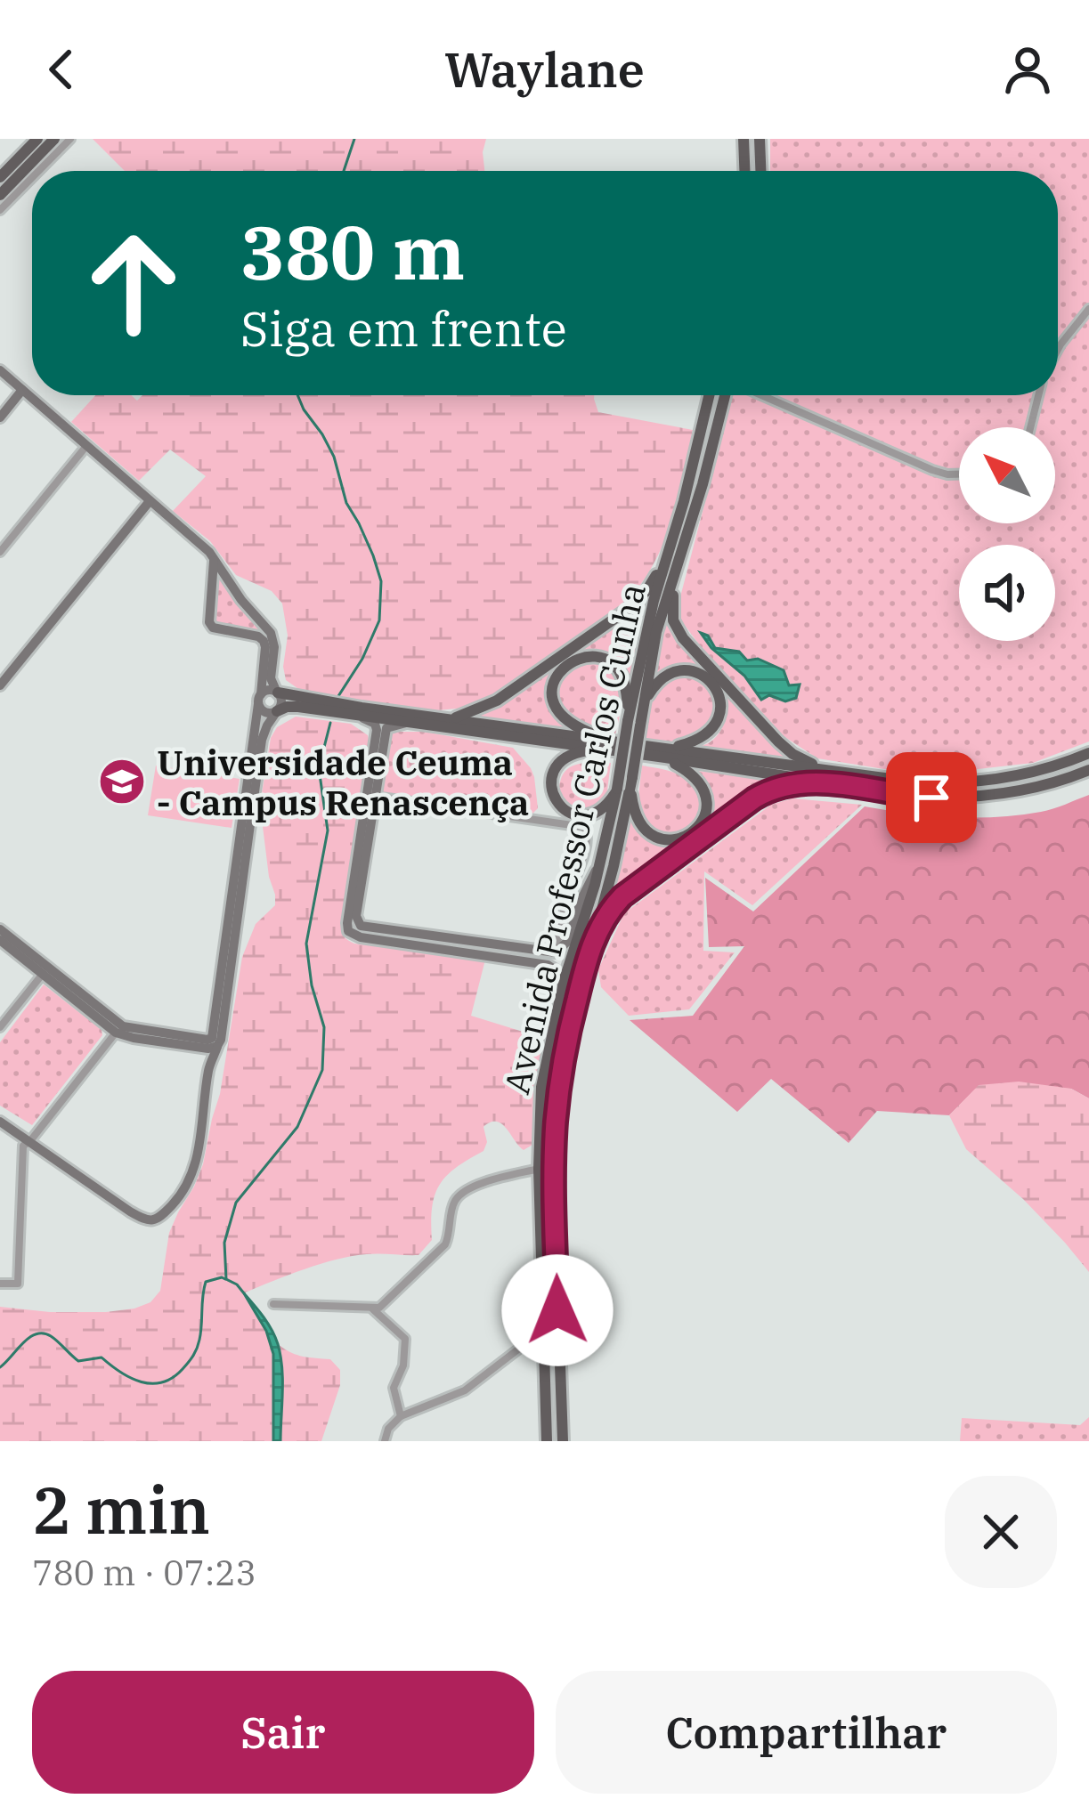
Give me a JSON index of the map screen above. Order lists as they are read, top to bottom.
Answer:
{
  "streets": {
    "main road": ["Avenida Professor Carlos Cunha"]
  },
  "places": {
    "school or university": ["Universidade Ceuma - Campus Renascença"]
  },
  "north": "top left",
  "page": {
    "header": "Waylane",
    "turn": ["380 m", "Siga em frente"],
    "heading": ["2 min", "780 m · 07:23"],
    "buttons": ["Sair", "Compartilhar"]
  }
}
